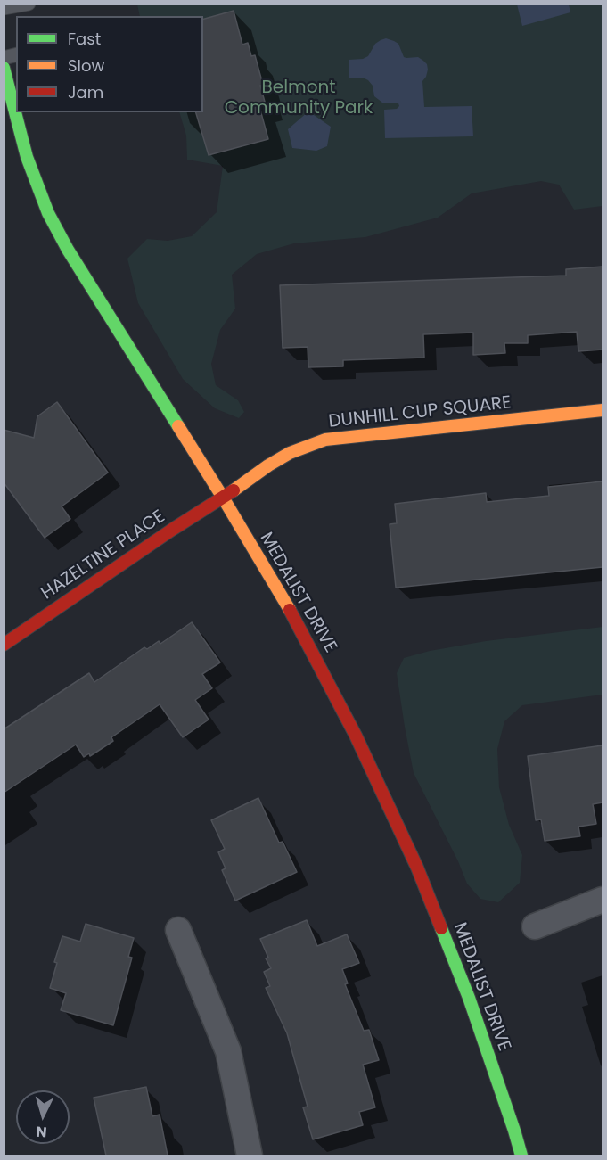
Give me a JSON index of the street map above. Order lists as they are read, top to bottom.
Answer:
{
  "streets": {
    "street": ["DUNHILL CUP SQUARE", "HAZELTINE PLACE", "MEDALIST DRIVE"]
  },
  "crossings": [
    ["DUNHILL CUP SQUARE", "HAZELTINE PLACE"],
    ["DUNHILL CUP SQUARE", "MEDALIST DRIVE"],
    ["HAZELTINE PLACE", "MEDALIST DRIVE"]
  ],
  "parks": ["Belmont Community Park"],
  "legend": ["Fast", "Slow", "Jam"],
  "north": "bottom"
}
